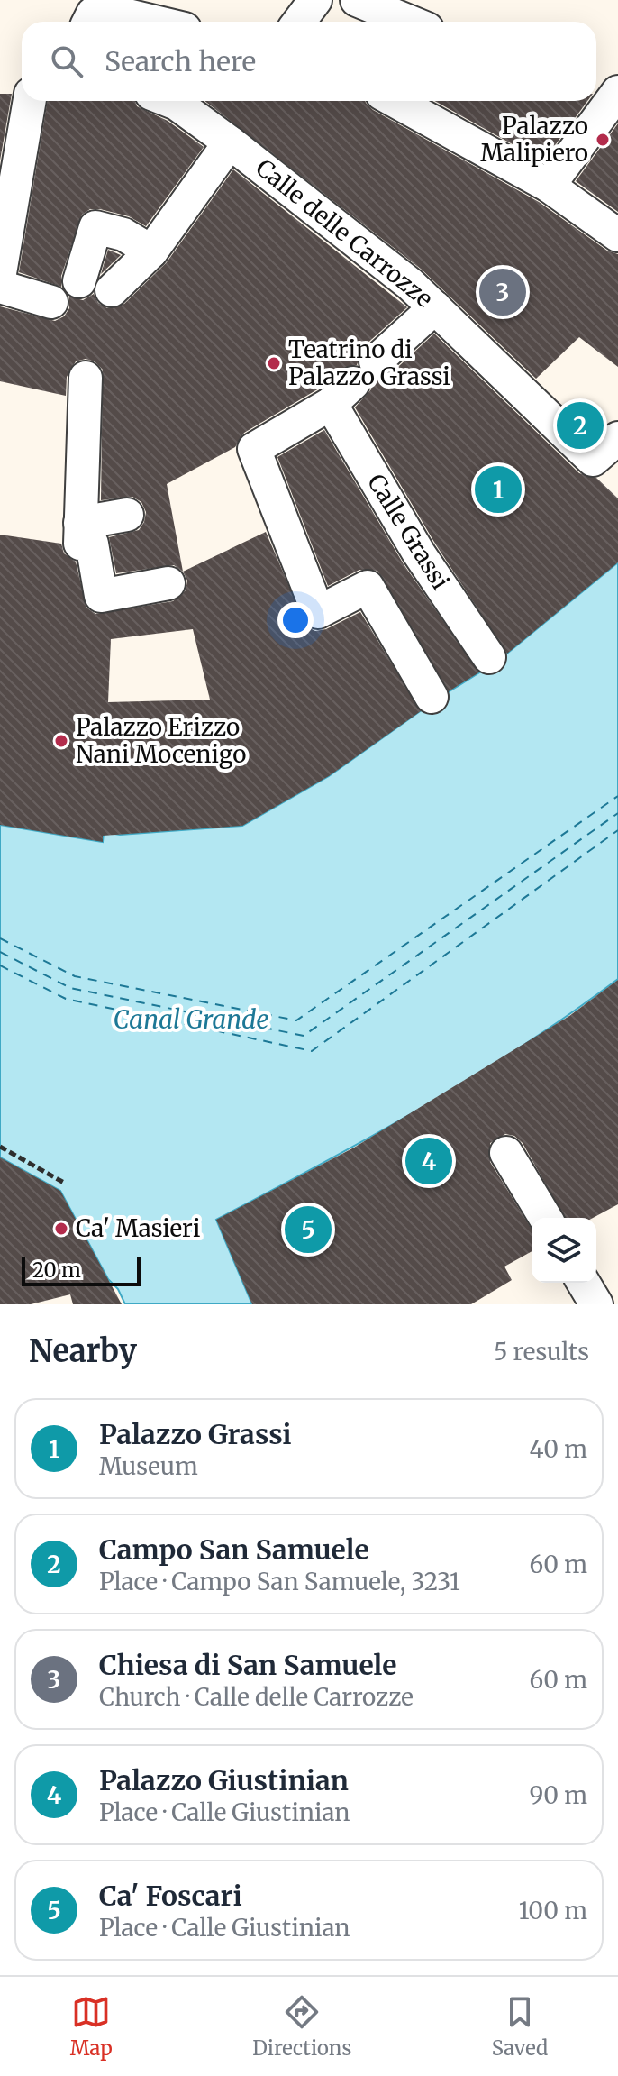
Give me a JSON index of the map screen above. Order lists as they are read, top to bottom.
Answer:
{
  "streets": {
    "street": ["Calle delle Carrozze", "Calle Grassi"]
  },
  "water": ["Canal Grande"],
  "places": [
    "Palazzo Malipiero",
    "Teatrino di Palazzo Grassi",
    "Palazzo Erizzo Nani Mocenigo",
    "Ca' Masieri"
  ],
  "scale_bar": "20 m",
  "page": {
    "search": "Search here",
    "pins": [
      "3",
      "2",
      "1",
      "4",
      "5"
    ],
    "scale": "20 m",
    "heading": ["Nearby", "5 results"],
    "list": [
      {
        "mark": "1",
        "name": "Palazzo Grassi",
        "note": "Museum",
        "value": "40 m"
      },
      {
        "mark": "2",
        "name": "Campo San Samuele",
        "note": "Place · Campo San Samuele, 3231",
        "value": "60 m"
      },
      {
        "mark": "3",
        "name": "Chiesa di San Samuele",
        "note": "Church · Calle delle Carrozze",
        "value": "60 m"
      },
      {
        "mark": "4",
        "name": "Palazzo Giustinian",
        "note": "Place · Calle Giustinian",
        "value": "90 m"
      },
      {
        "mark": "5",
        "name": "Ca' Foscari",
        "note": "Place · Calle Giustinian",
        "value": "100 m"
      }
    ],
    "nav": ["Map", "Directions", "Saved"]
  }
}
